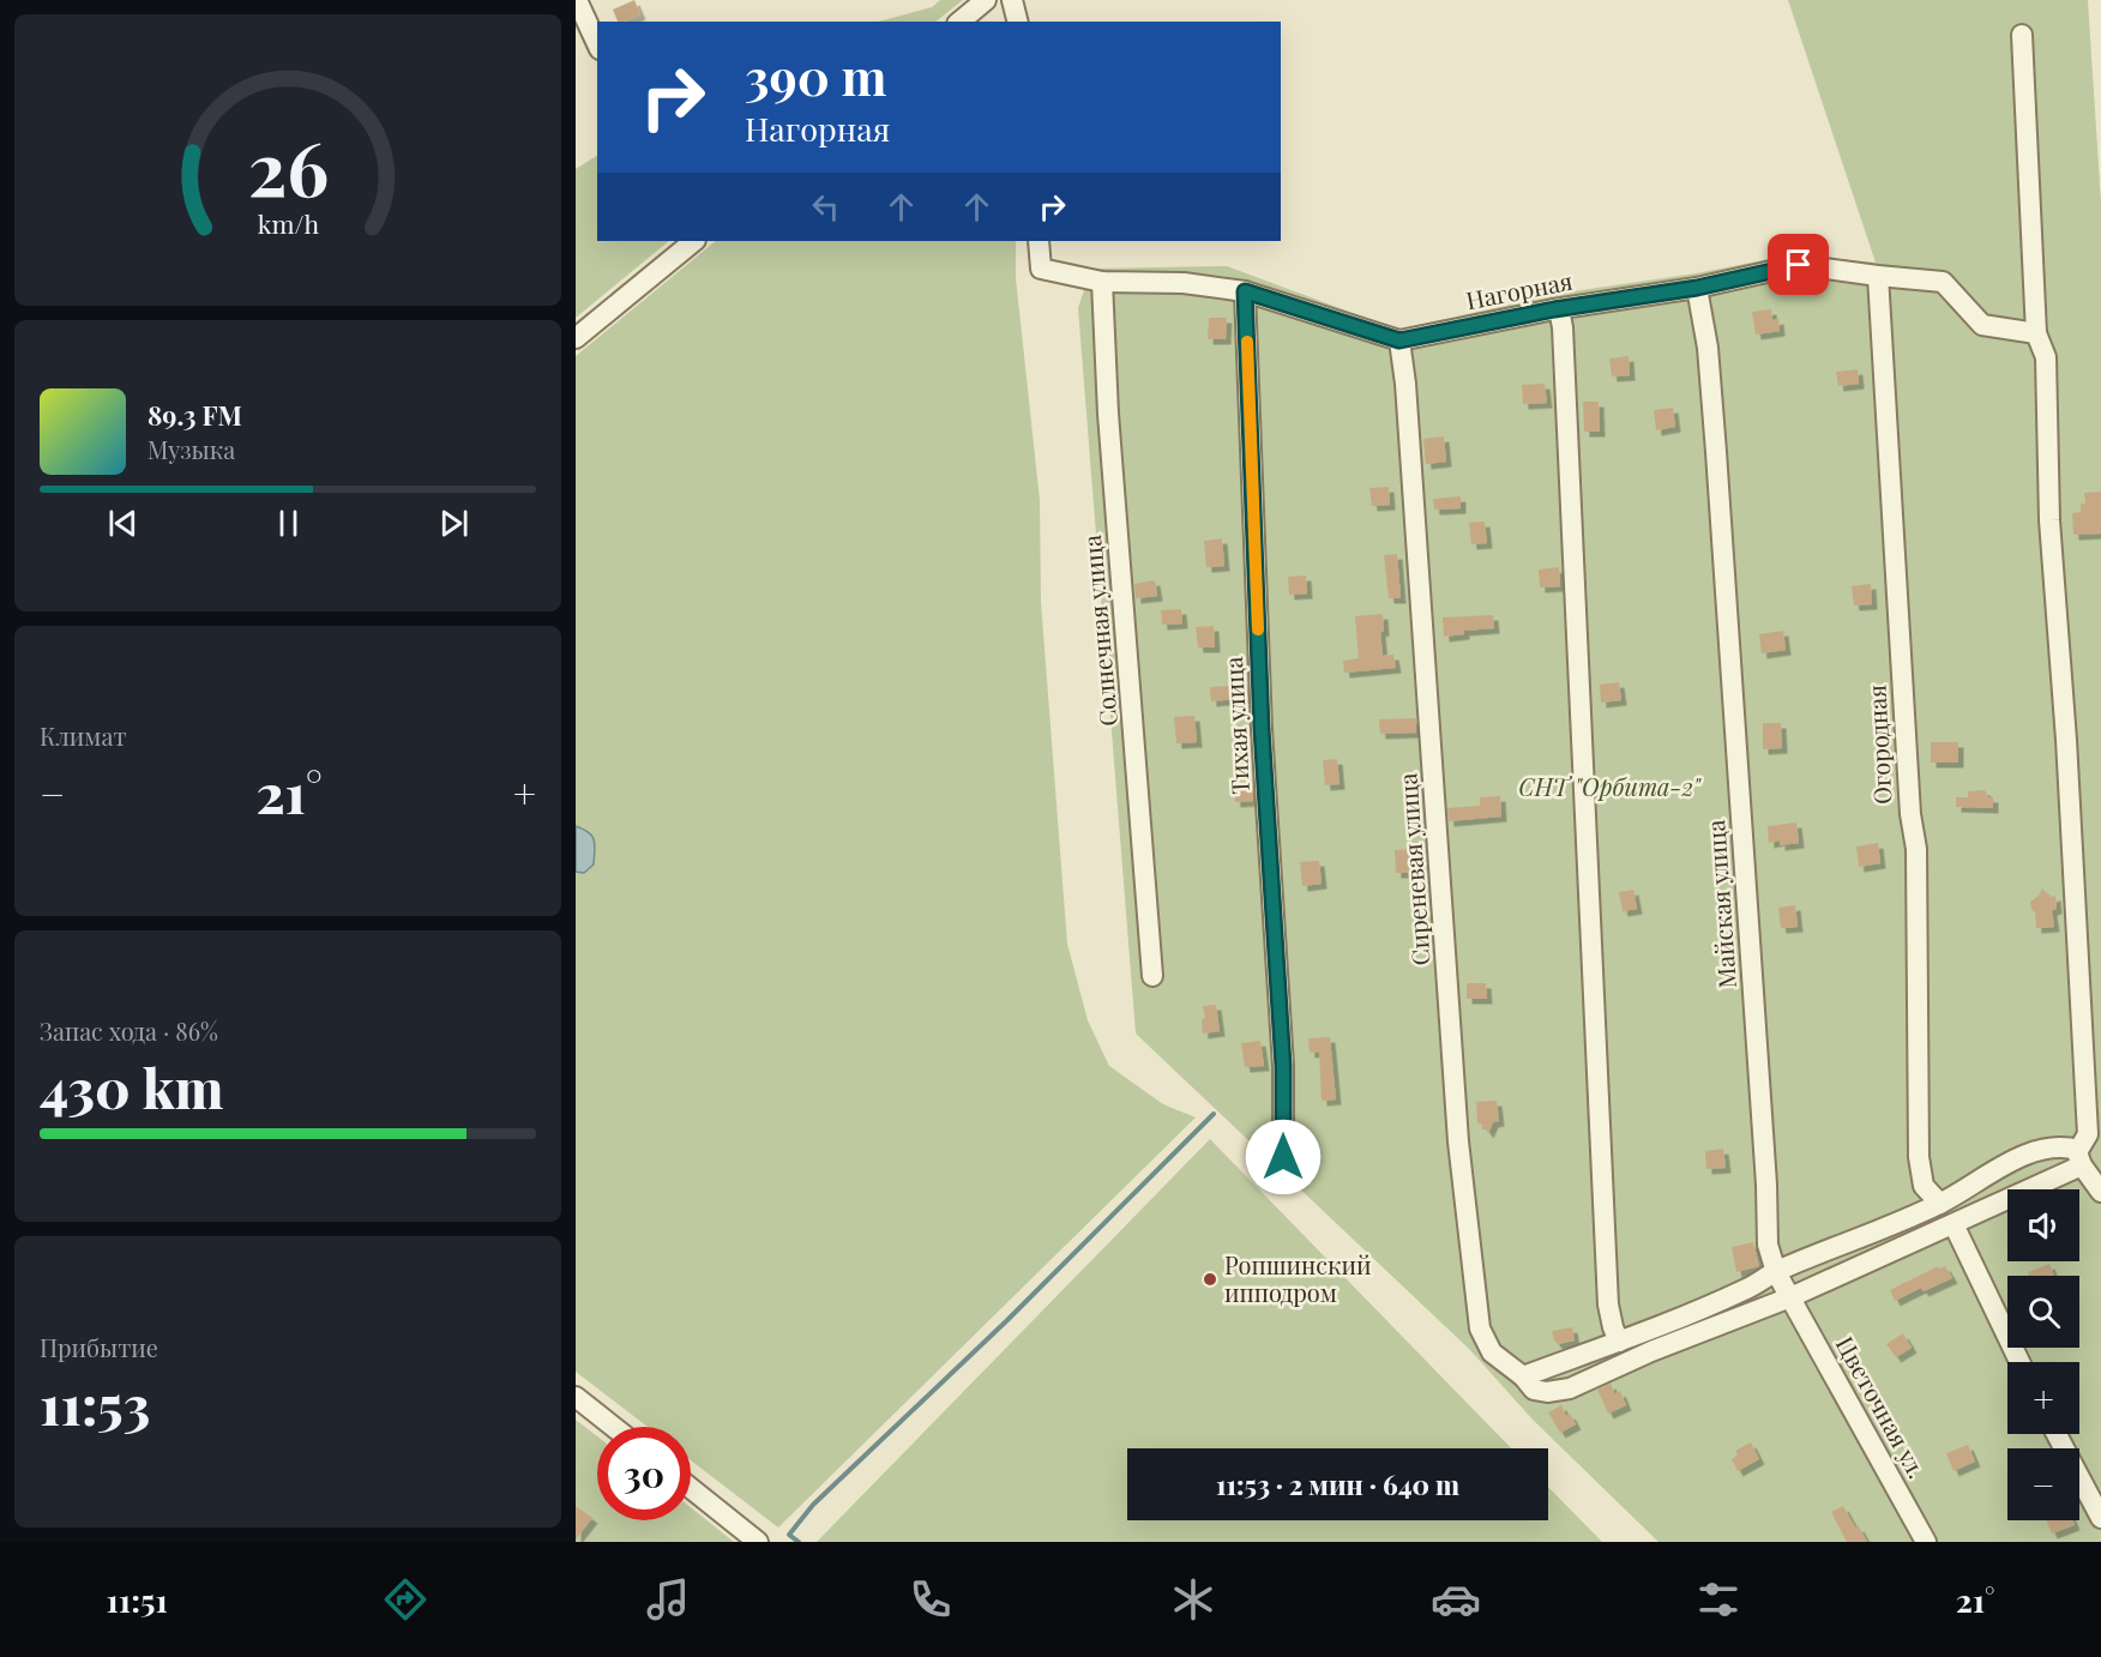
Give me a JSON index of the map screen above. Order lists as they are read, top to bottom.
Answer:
{
  "streets": {
    "street": [
      "Нагорная",
      "Солнечная улица",
      "Тихая улица",
      "Огородная",
      "Сиреневая улица",
      "Майская улица",
      "Цветочная ул."
    ]
  },
  "crossings": [
    ["Нагорная", "Солнечная улица"],
    ["Нагорная", "Тихая улица"],
    ["Нагорная", "Огородная"],
    ["Нагорная", "Сиреневая улица"],
    ["Нагорная", "Майская улица"],
    ["Сиреневая улица", "Майская улица"],
    ["Сиреневая улица", "Цветочная ул."],
    ["Майская улица", "Цветочная ул."]
  ],
  "parks": ["СНТ \"Орбита-2\""],
  "places": ["Ропшинский ипподром"],
  "page": {
    "turn": ["390 m", "Нагорная"],
    "song": ["89.3 FM", "Музыка"],
    "tile": [
      "Климат",
      ["Запас хода · 86%", "430 km"],
      ["Прибытие", "11:53"]
    ],
    "heat": ["−", "21°", "+"],
    "map_buttons": ["+", "−"],
    "limit": "30",
    "trip": "11:53 · 2 мин · 640 m",
    "tabs": ["11:51", "21°"],
    "gauge": ["26", "km/h"]
  }
}
